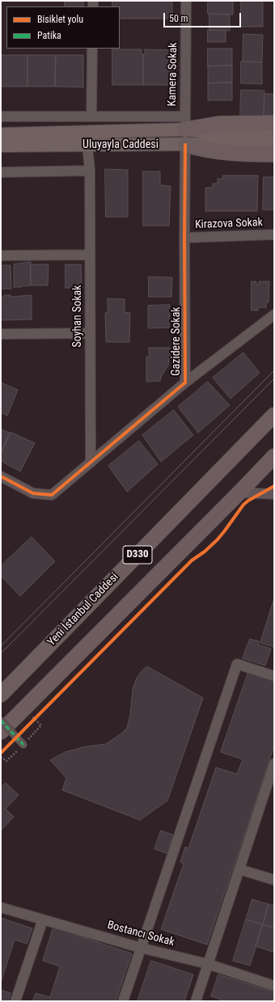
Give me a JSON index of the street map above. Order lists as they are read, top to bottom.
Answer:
{
  "streets": {
    "highway": ["D330", "Yeni İstanbul Caddesi"],
    "main road": ["Uluyayla Caddesi"],
    "street": [
      "Kamera Sokak",
      "Kirazova Sokak",
      "Soyhan Sokak",
      "Gazidere Sokak",
      "Bostancı Sokak"
    ]
  },
  "crossings": [
    ["Kamera Sokak", "Uluyayla Caddesi"],
    ["Uluyayla Caddesi", "Soyhan Sokak"],
    ["Uluyayla Caddesi", "Gazidere Sokak"],
    ["Kirazova Sokak", "Gazidere Sokak"],
    ["Soyhan Sokak", "Gazidere Sokak"]
  ],
  "legend": ["Bisiklet yolu", "Patika"],
  "scale_bar": "50 m"
}
